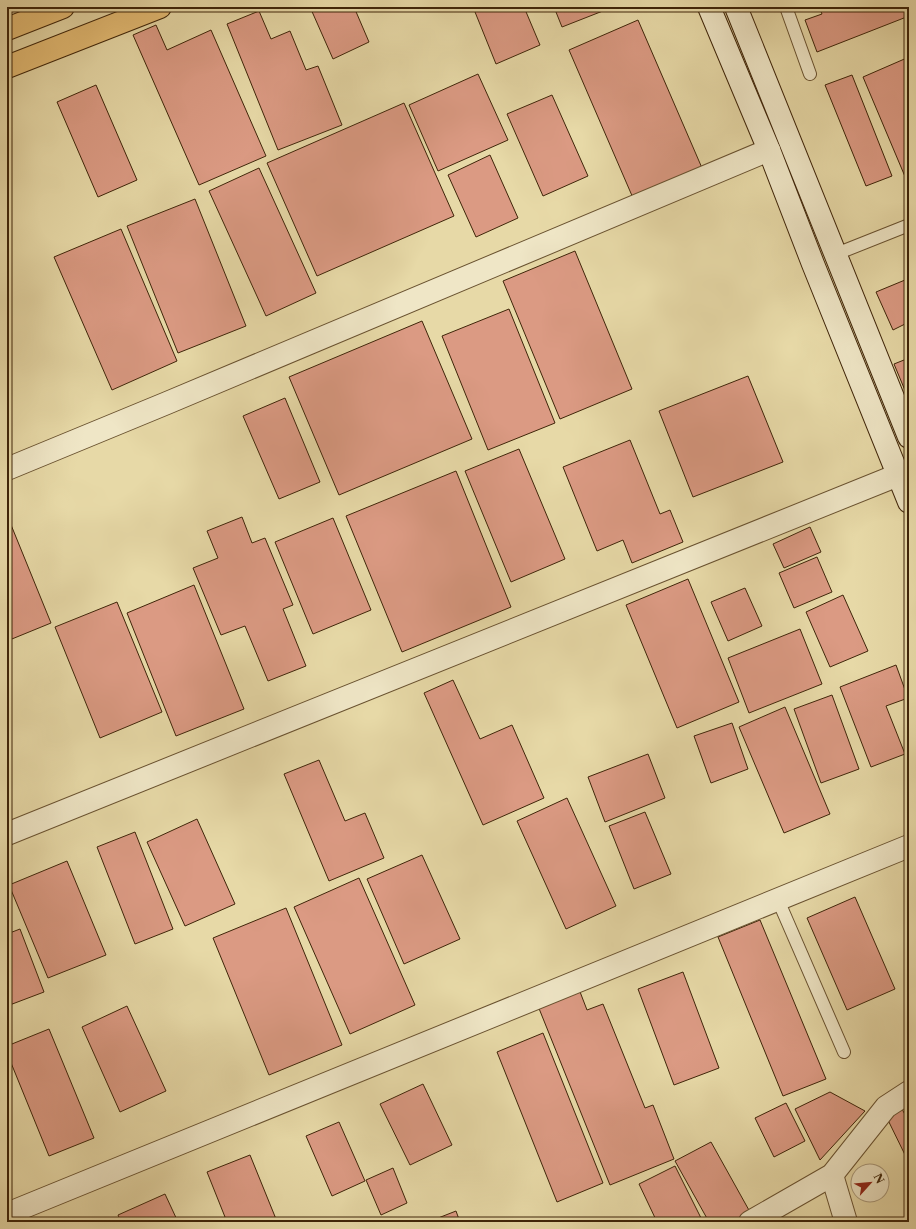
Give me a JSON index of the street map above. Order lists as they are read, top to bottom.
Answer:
{
  "north": "top right"
}
